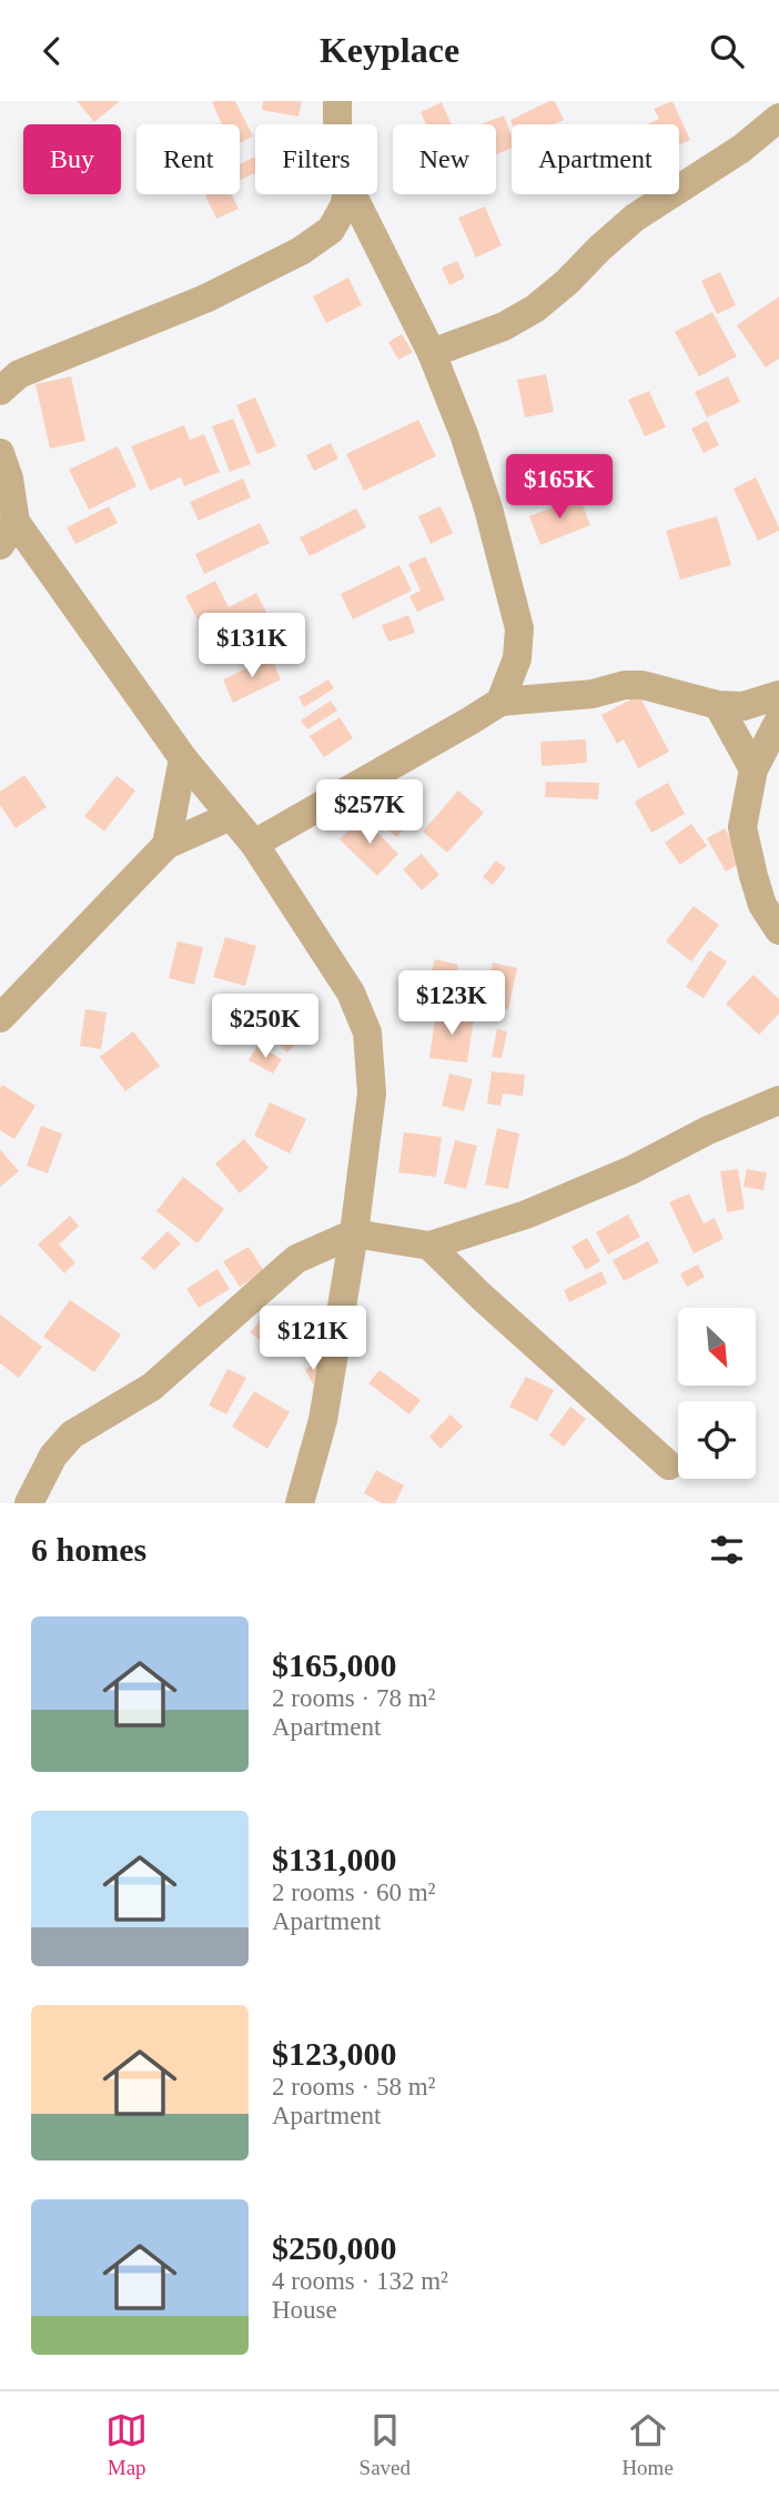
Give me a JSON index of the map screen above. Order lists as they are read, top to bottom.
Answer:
{
  "north": "bottom right",
  "page": {
    "header": "Keyplace",
    "chip": [
      "Buy",
      "Rent",
      "Filters",
      "New",
      "Apartment"
    ],
    "price": [
      "$165K",
      "$131K",
      "$257K",
      "$123K",
      "$250K",
      "$121K"
    ],
    "heading": "6 homes",
    "list": [
      {
        "name": "$165,000",
        "note": "2 rooms · 78 m² · Apartment"
      },
      {
        "name": "$131,000",
        "note": "2 rooms · 60 m² · Apartment"
      },
      {
        "name": "$123,000",
        "note": "2 rooms · 58 m² · Apartment"
      },
      {
        "name": "$250,000",
        "note": "4 rooms · 132 m² · House"
      }
    ],
    "tabs": ["Map", "Saved", "Home"]
  }
}
